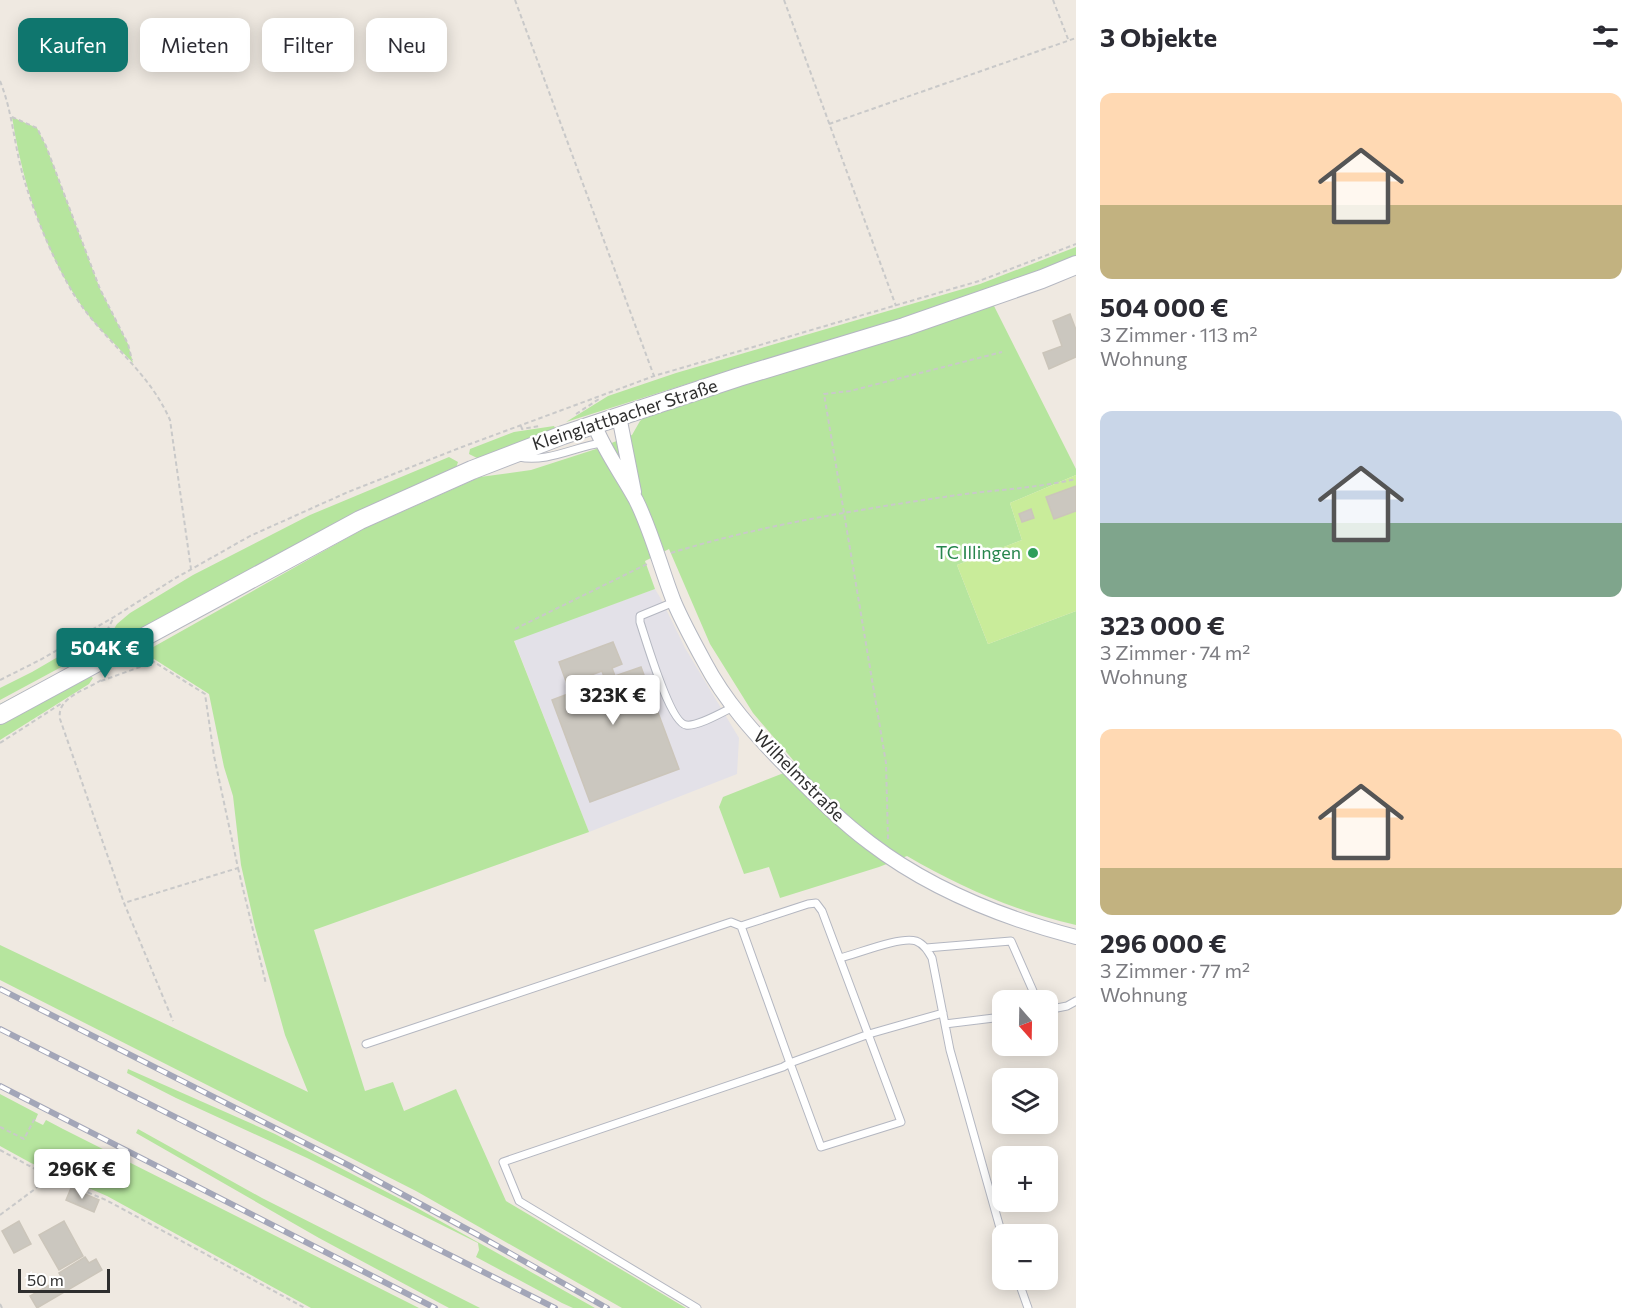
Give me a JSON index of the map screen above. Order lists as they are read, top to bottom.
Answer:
{
  "streets": {
    "street": ["Kleinglattbacher Straße", "Wilhelmstraße"]
  },
  "crossings": [
    ["Kleinglattbacher Straße", "Wilhelmstraße"]
  ],
  "places": ["TC Illingen"],
  "scale_bar": "50 m",
  "north": "bottom",
  "page": {
    "heading": "3 Objekte",
    "chip": [
      "Kaufen",
      "Mieten",
      "Filter",
      "Neu"
    ],
    "list": [
      {
        "name": "504 000 €",
        "note": "3 Zimmer · 113 m² · Wohnung"
      },
      {
        "name": "323 000 €",
        "note": "3 Zimmer · 74 m² · Wohnung"
      },
      {
        "name": "296 000 €",
        "note": "3 Zimmer · 77 m² · Wohnung"
      }
    ],
    "price": ["504K €", "323K €", "296K €"],
    "map_buttons": ["+", "−"],
    "scale": "50 m"
  }
}
